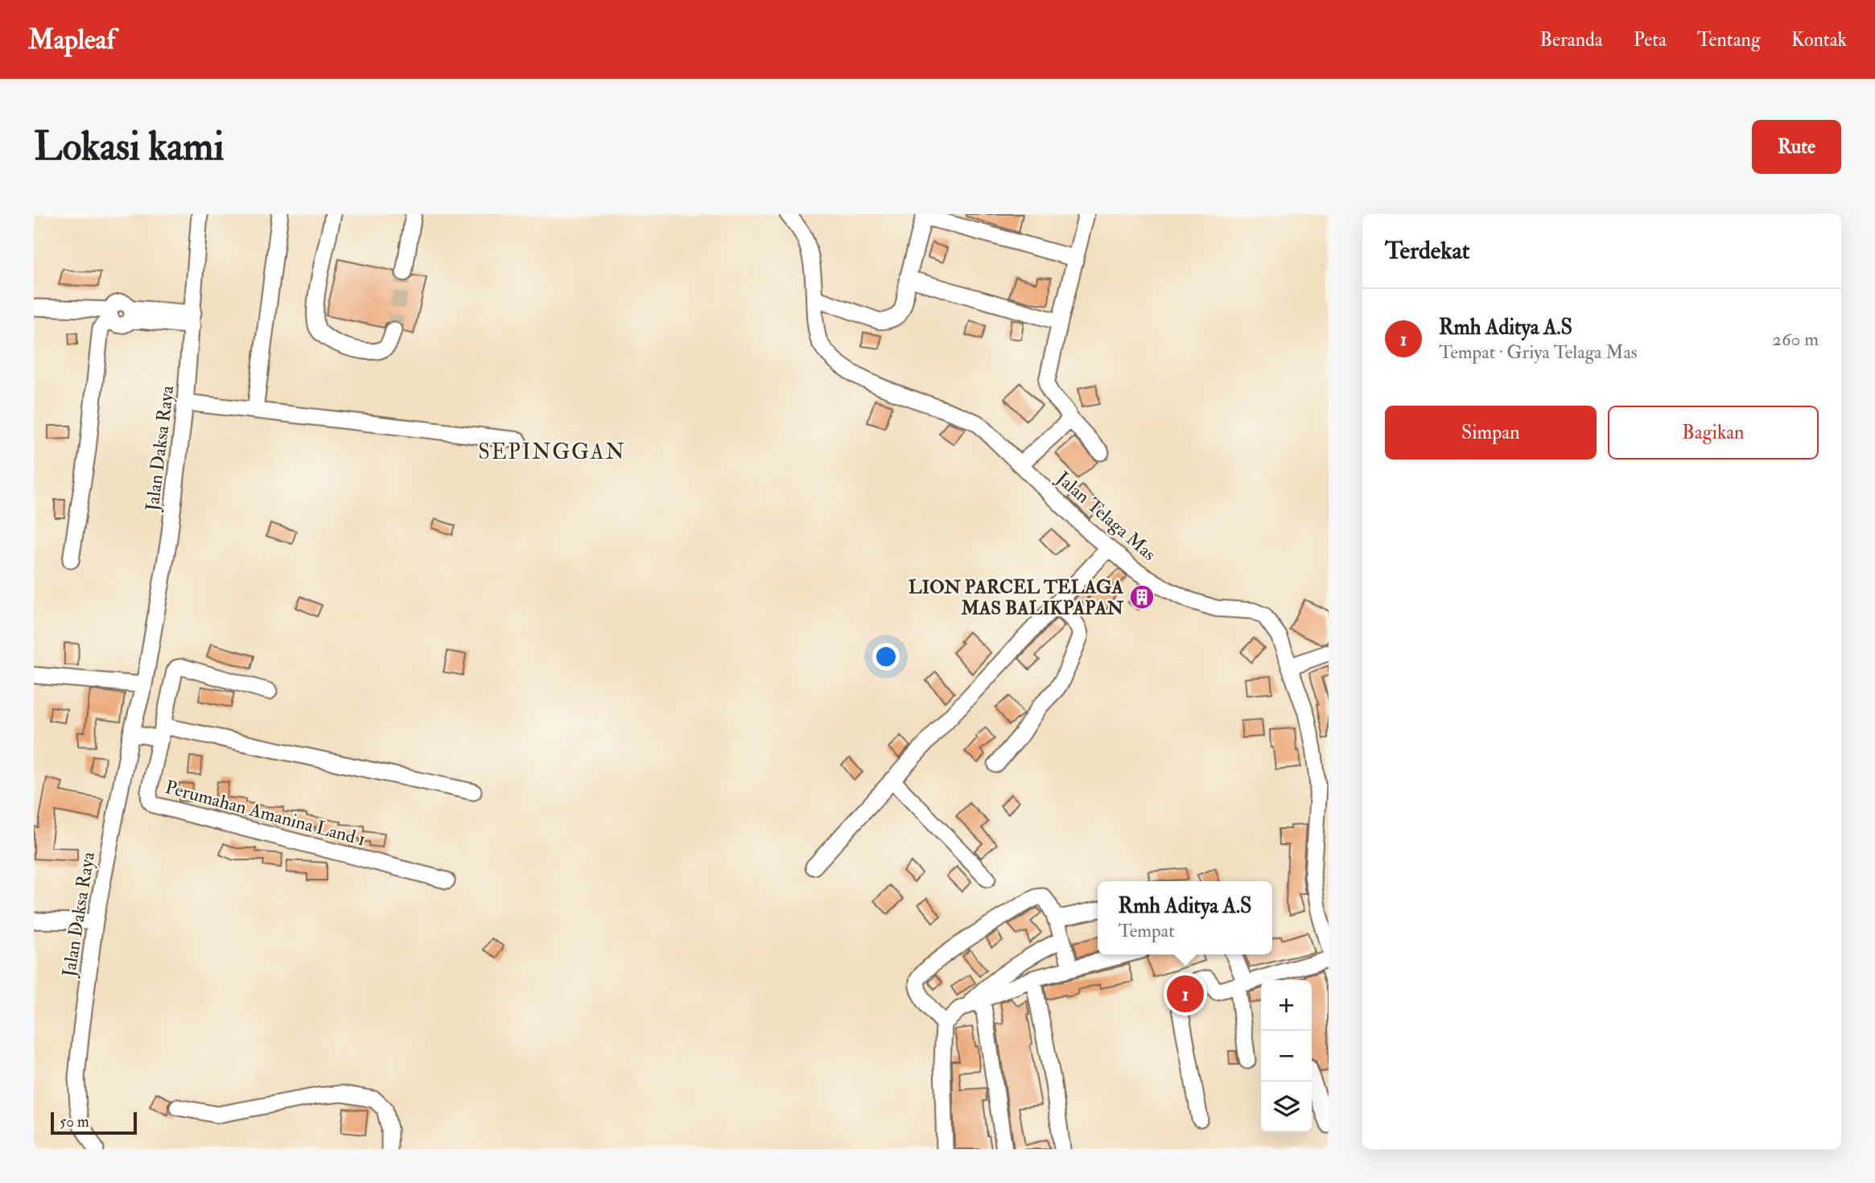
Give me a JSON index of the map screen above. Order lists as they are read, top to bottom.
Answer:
{
  "streets": {
    "street": ["Jalan Daksa Raya", "Jalan Telaga Mas", "Perumahan Amanina Land 1"]
  },
  "districts": ["SEPINGGAN"],
  "places": {
    "building": ["LION PARCEL TELAGA MAS BALIKPAPAN"]
  },
  "scale_bar": "50 m",
  "page": {
    "header": "Mapleaf",
    "nav": [
      "Beranda",
      "Peta",
      "Tentang",
      "Kontak"
    ],
    "buttons": [
      "Rute",
      ["Simpan", "Bagikan"]
    ],
    "title": "Lokasi kami",
    "heading": "Terdekat",
    "list": [
      {
        "mark": "1",
        "name": "Rmh Aditya A.S",
        "note": "Tempat · Griya Telaga Mas",
        "value": "260 m"
      }
    ],
    "popup": ["Rmh Aditya A.S", "Tempat"],
    "pins": "1",
    "map_buttons": ["+", "−"],
    "scale": "50 m"
  }
}
